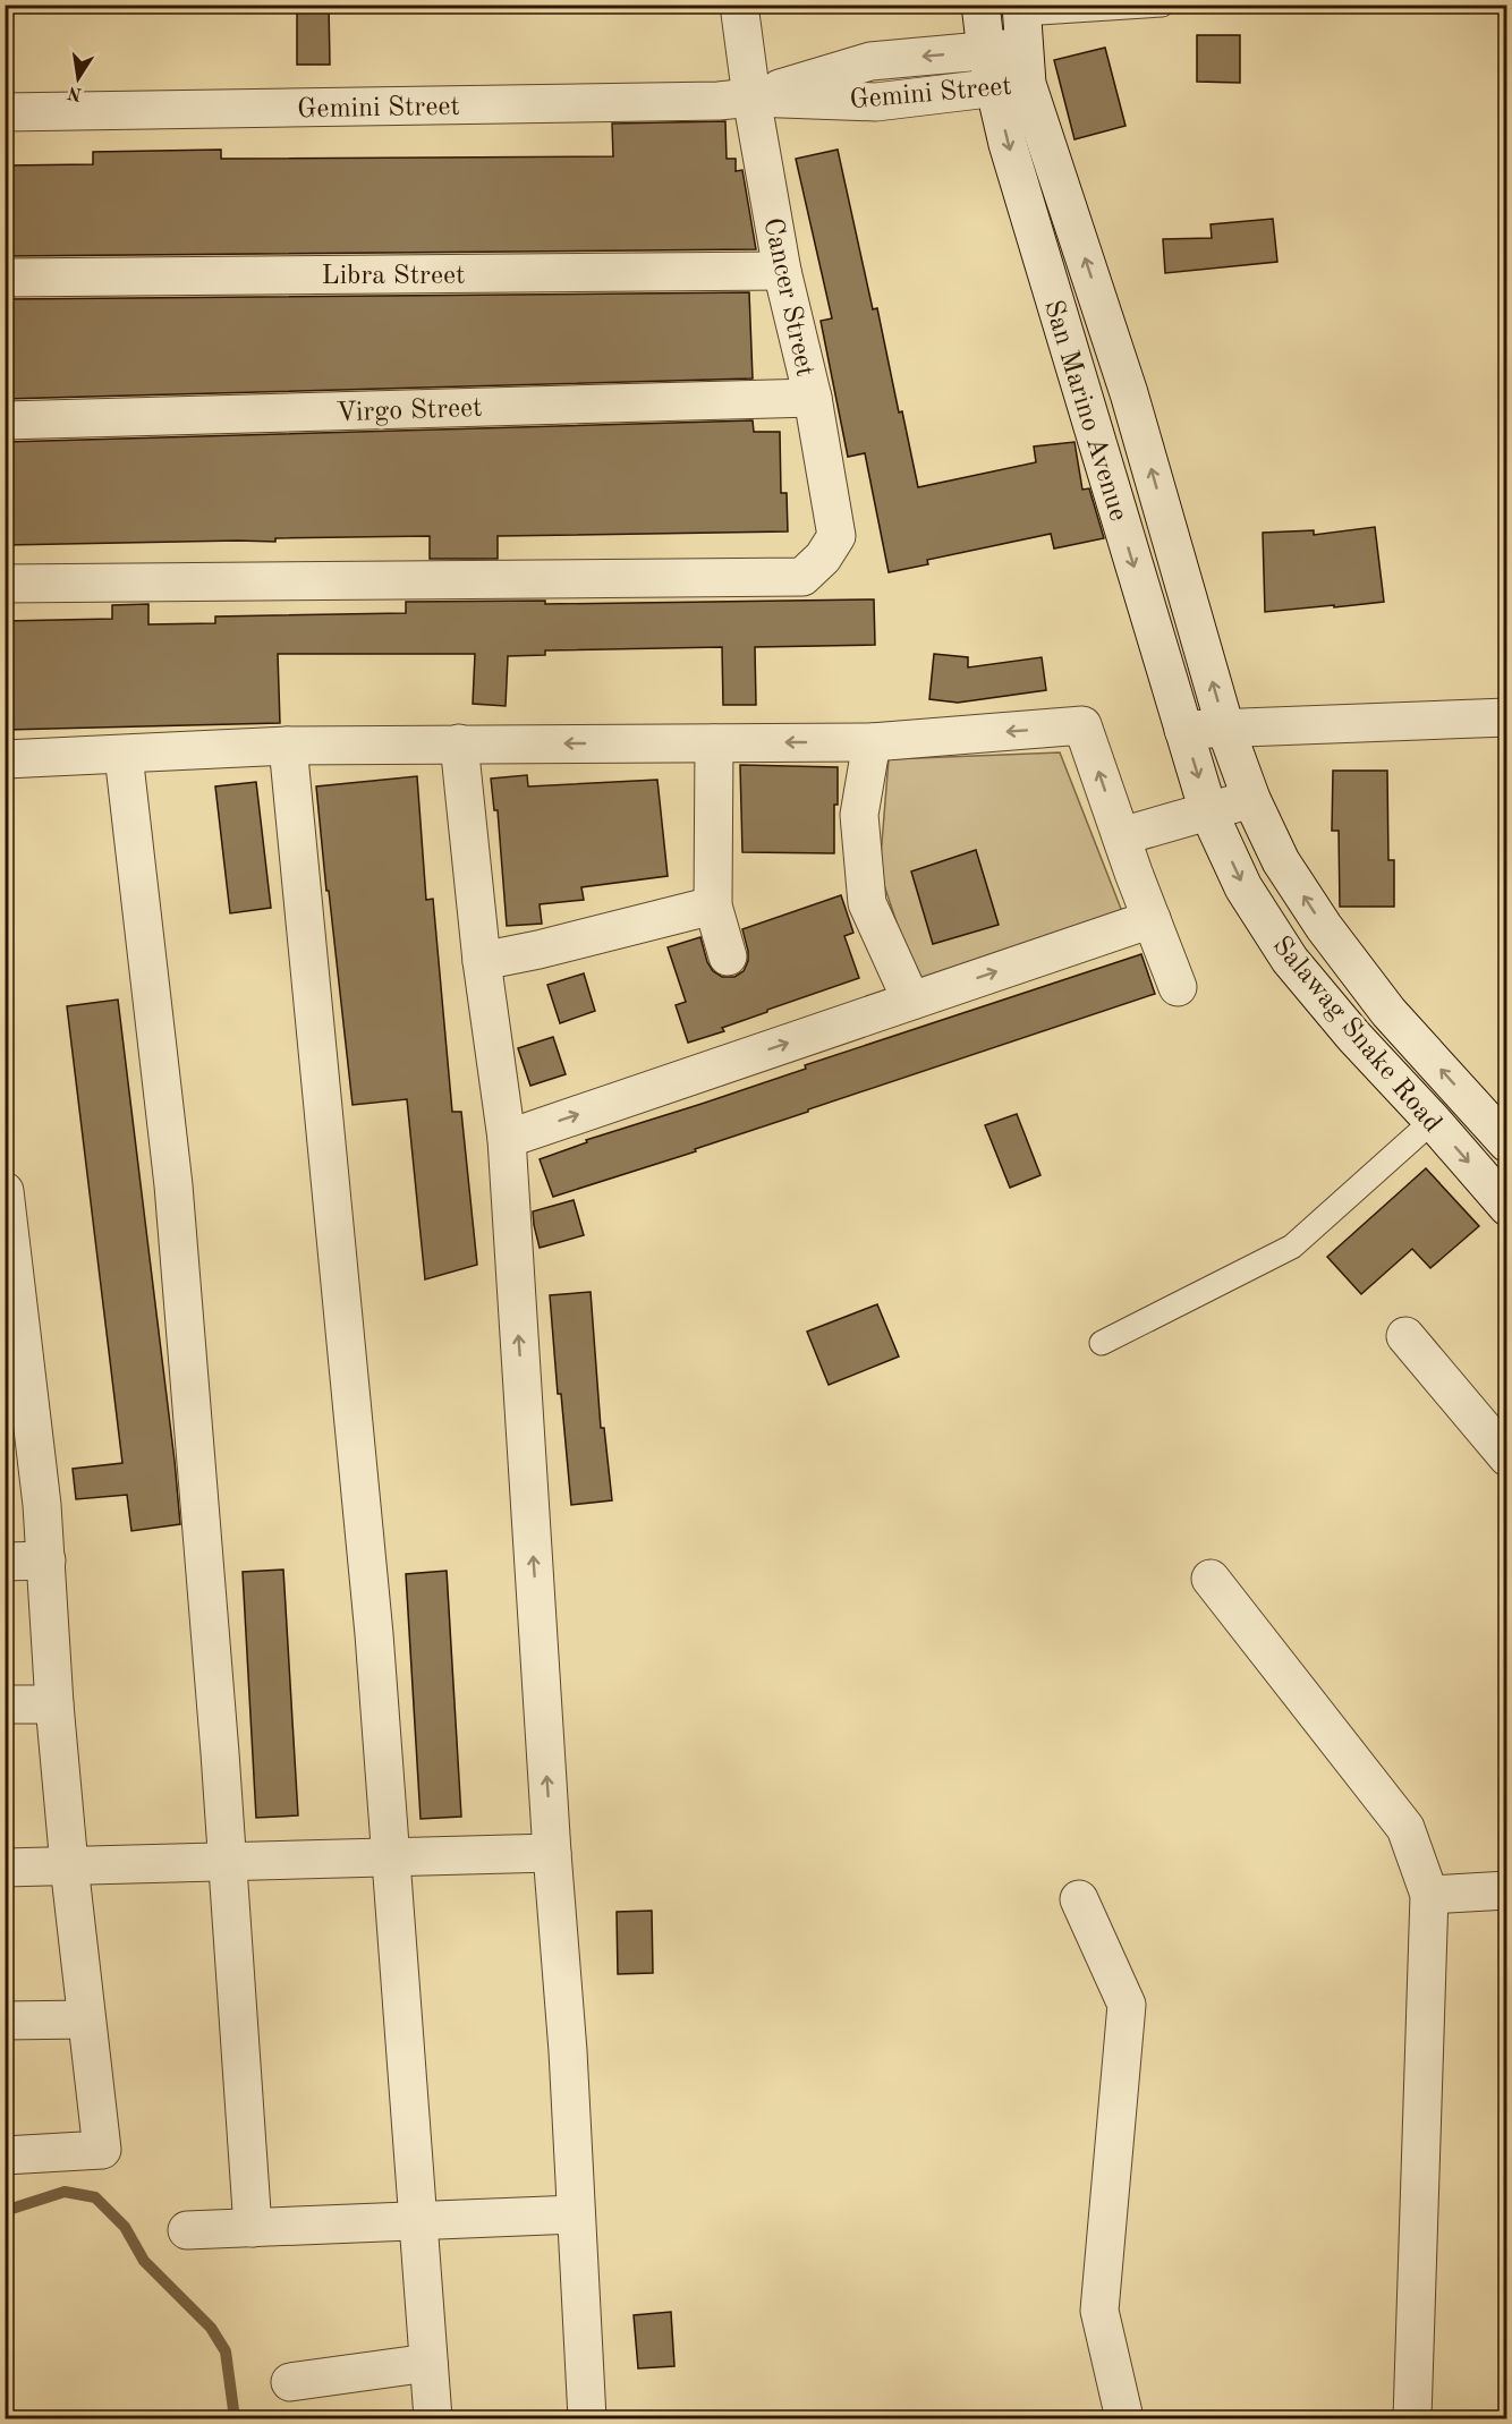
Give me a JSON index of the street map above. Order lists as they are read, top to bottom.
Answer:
{
  "streets": {
    "street": [
      "Gemini Street",
      "Libra Street",
      "Cancer Street",
      "Virgo Street",
      "San Marino Avenue",
      "Salawag Snake Road"
    ]
  },
  "crossings": [
    ["Gemini Street", "Cancer Street"],
    ["Gemini Street", "San Marino Avenue"],
    ["Libra Street", "Cancer Street"],
    ["Cancer Street", "Virgo Street"],
    ["San Marino Avenue", "Salawag Snake Road"]
  ],
  "north": "bottom"
}
